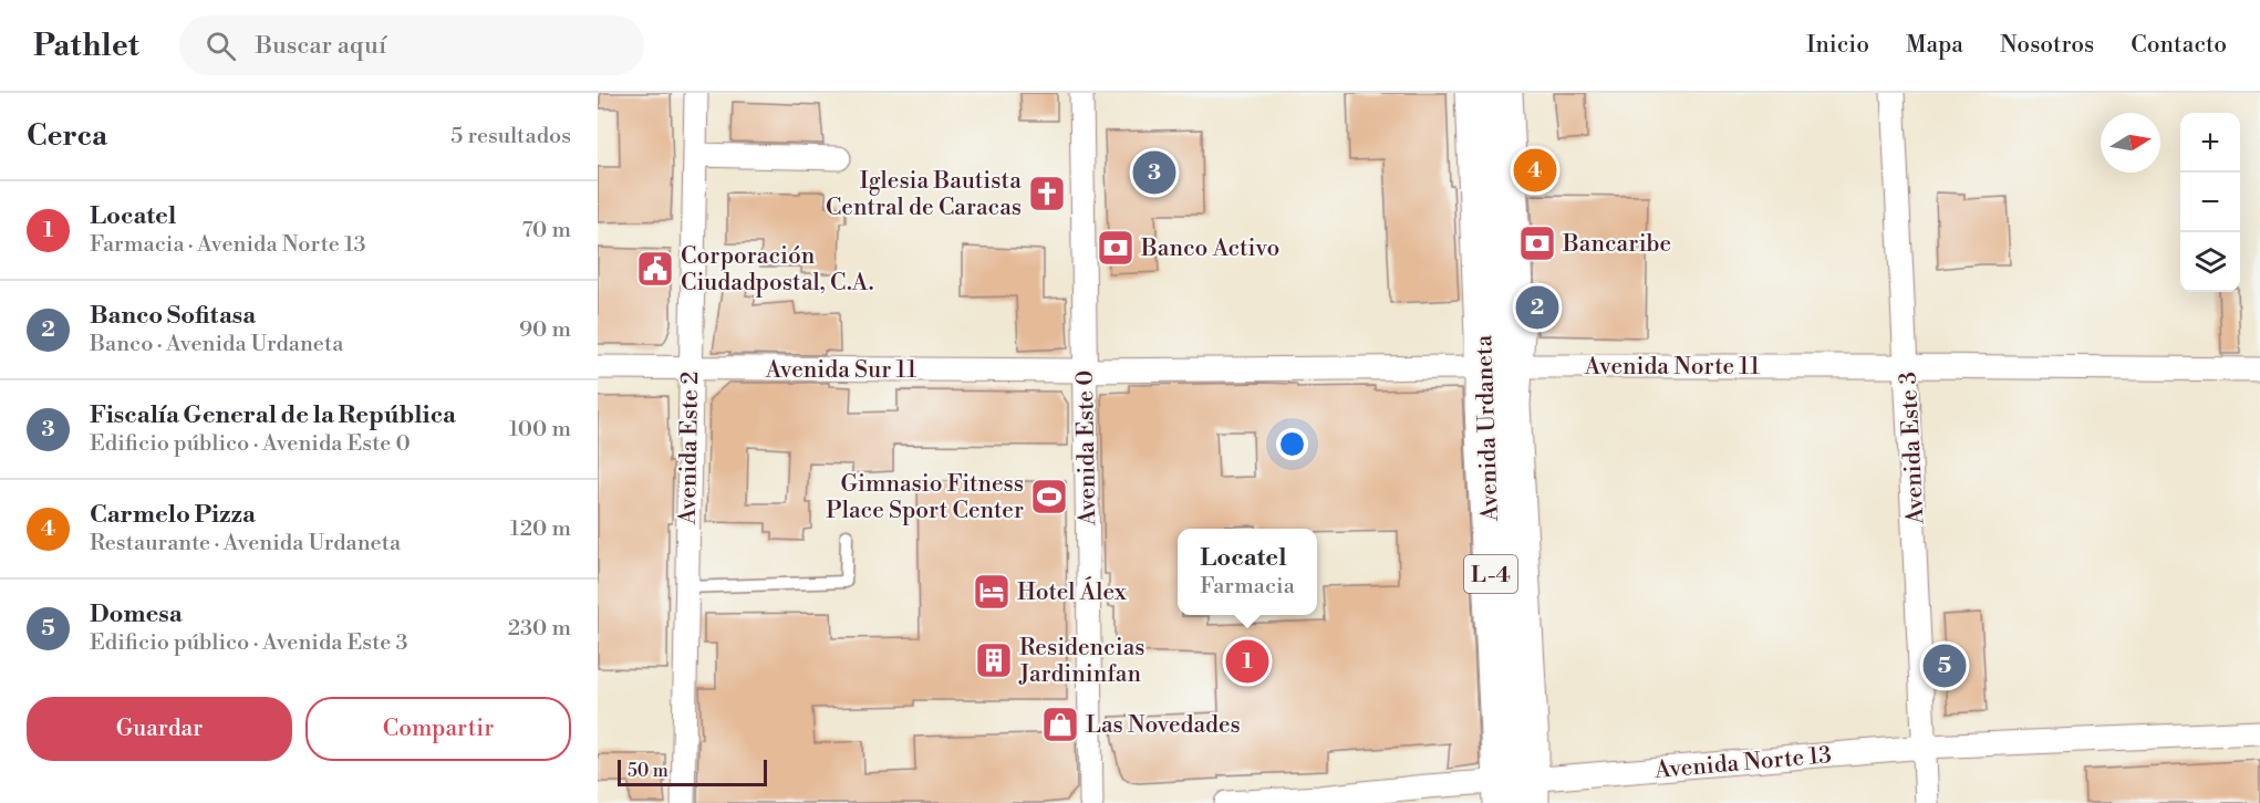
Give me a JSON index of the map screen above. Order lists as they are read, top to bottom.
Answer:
{
  "streets": {
    "main road": ["Avenida Urdaneta", "L-4"],
    "street": [
      "Avenida Norte 11",
      "Avenida Sur 11",
      "Avenida Este 2",
      "Avenida Este 0",
      "Avenida Este 3",
      "Avenida Norte 13"
    ]
  },
  "crossings": [
    ["Avenida Norte 11", "Avenida Sur 11"],
    ["Avenida Norte 11", "Avenida Urdaneta"],
    ["Avenida Norte 11", "Avenida Este 0"],
    ["Avenida Norte 11", "Avenida Este 3"],
    ["Avenida Sur 11", "Avenida Este 2"],
    ["Avenida Sur 11", "Avenida Este 0"],
    ["Avenida Urdaneta", "Avenida Norte 13"],
    ["Avenida Este 3", "Avenida Norte 13"]
  ],
  "places": {
    "church": ["Iglesia Bautista Central de Caracas"],
    "bank": ["Bancaribe", "Banco Activo"],
    "public building": ["Corporación Ciudadpostal, C.A."],
    "sports": ["Gimnasio Fitness Place Sport Center"],
    "hotel": ["Hotel Álex"],
    "building": ["Residencias Jardininfan"],
    "shop": ["Las Novedades"]
  },
  "scale_bar": "50 m",
  "north": "right",
  "page": {
    "header": "Pathlet",
    "search": "Buscar aquí",
    "nav": [
      "Inicio",
      "Mapa",
      "Nosotros",
      "Contacto"
    ],
    "heading": ["Cerca", "5 resultados"],
    "map_buttons": ["+", "−"],
    "pins": [
      "4",
      "3",
      "2",
      "1",
      "5"
    ],
    "list": [
      {
        "mark": "1",
        "name": "Locatel",
        "note": "Farmacia · Avenida Norte 13",
        "value": "70 m"
      },
      {
        "mark": "2",
        "name": "Banco Sofitasa",
        "note": "Banco · Avenida Urdaneta",
        "value": "90 m"
      },
      {
        "mark": "3",
        "name": "Fiscalía General de la República",
        "note": "Edificio público · Avenida Este 0",
        "value": "100 m"
      },
      {
        "mark": "4",
        "name": "Carmelo Pizza",
        "note": "Restaurante · Avenida Urdaneta",
        "value": "120 m"
      },
      {
        "mark": "5",
        "name": "Domesa",
        "note": "Edificio público · Avenida Este 3",
        "value": "230 m"
      }
    ],
    "popup": ["Locatel", "Farmacia"],
    "buttons": ["Guardar", "Compartir"],
    "scale": "50 m"
  }
}
